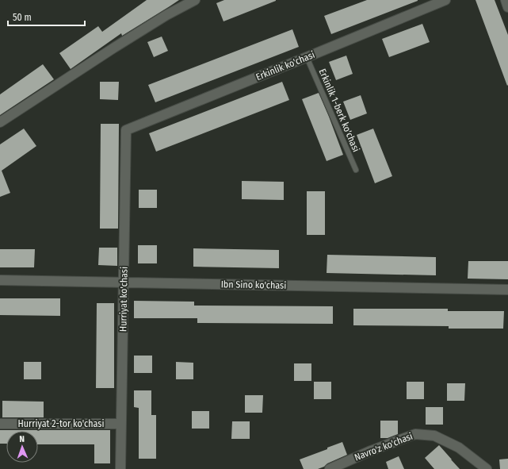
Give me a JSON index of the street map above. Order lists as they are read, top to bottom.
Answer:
{
  "streets": {
    "street": [
      "Erkinlik ko'chasi",
      "Ibn Sino ko'chasi",
      "Hurriyat ko'chasi",
      "Hurriyat 2-tor ko'chasi",
      "Navro'z ko'chasi"
    ],
    "lane": ["Erkinlik 1-berk ko'chasi"]
  },
  "crossings": [
    ["Erkinlik ko'chasi", "Erkinlik 1-berk ko'chasi"],
    ["Erkinlik ko'chasi", "Hurriyat ko'chasi"],
    ["Ibn Sino ko'chasi", "Hurriyat ko'chasi"],
    ["Hurriyat ko'chasi", "Hurriyat 2-tor ko'chasi"]
  ],
  "scale_bar": "50 m",
  "north": "top"
}
